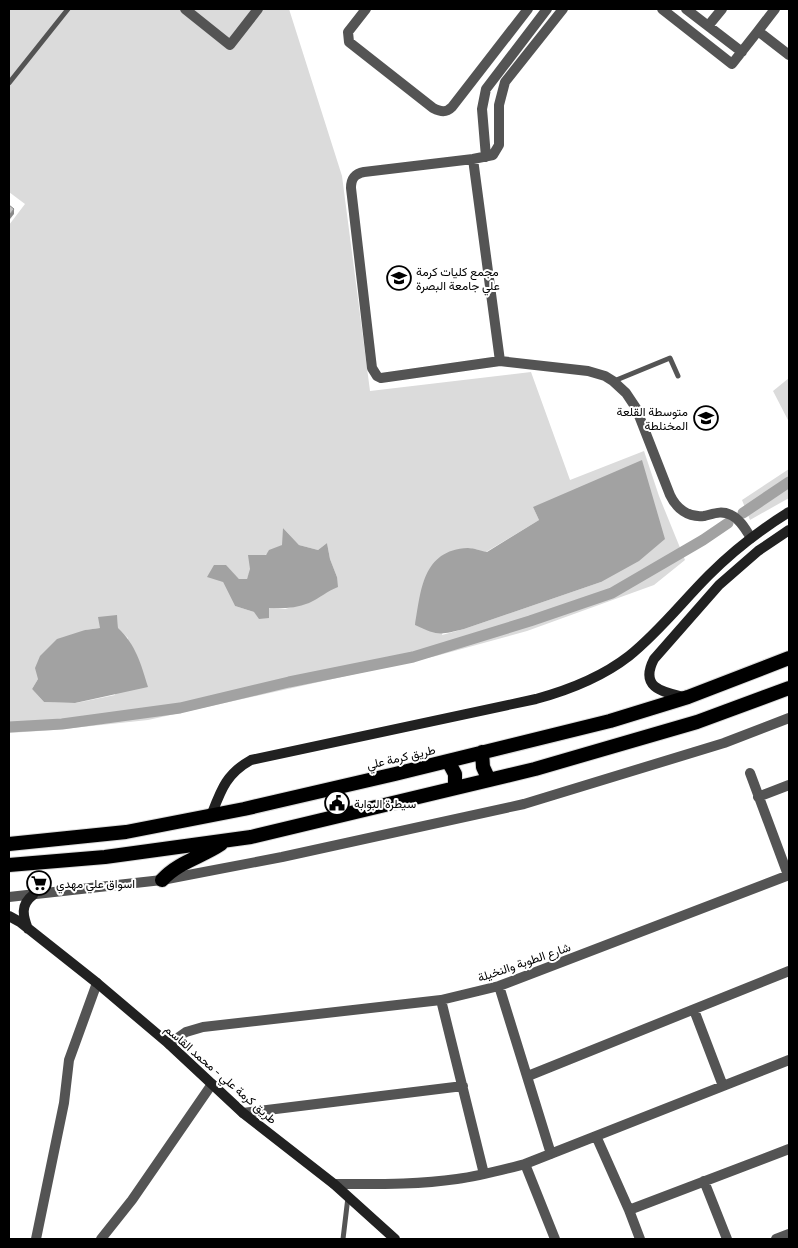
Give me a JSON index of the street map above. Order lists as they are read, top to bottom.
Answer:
{
  "streets": {
    "highway": ["طريق كرمة علي"],
    "main road": ["طريق كرمة علي - محمد القاسم"],
    "street": ["شارع الطوبة والنخيلة"]
  },
  "crossings": [
    ["شارع الطوبة والنخيلة", "طريق كرمة علي - محمد القاسم"]
  ],
  "places": {
    "school or university": ["مجمع كليات كرمة علي جامعة البصرة", "متوسطة القلعة المخنلطة"],
    "public building": ["سيطرة البوابة"],
    "supermarket": ["اسواق علي مهدي"]
  }
}
